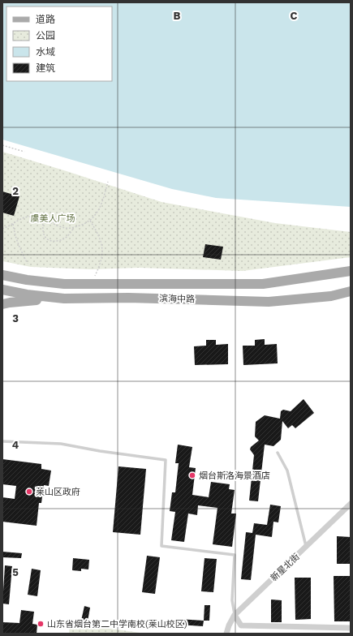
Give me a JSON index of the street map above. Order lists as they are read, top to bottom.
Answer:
{
  "streets": {
    "main road": ["滨海中路"],
    "street": ["新星北街"]
  },
  "parks": ["虞美人广场"],
  "places": ["烟台斯洛海景酒店", "莱山区政府", "山东省烟台第二中学南校(莱山校区)"],
  "legend": [
    "道路",
    "公园",
    "水域",
    "建筑"
  ],
  "grid": {
    "columns": ["B", "C"],
    "rows": [
      "2",
      "3",
      "4",
      "5"
    ]
  }
}
